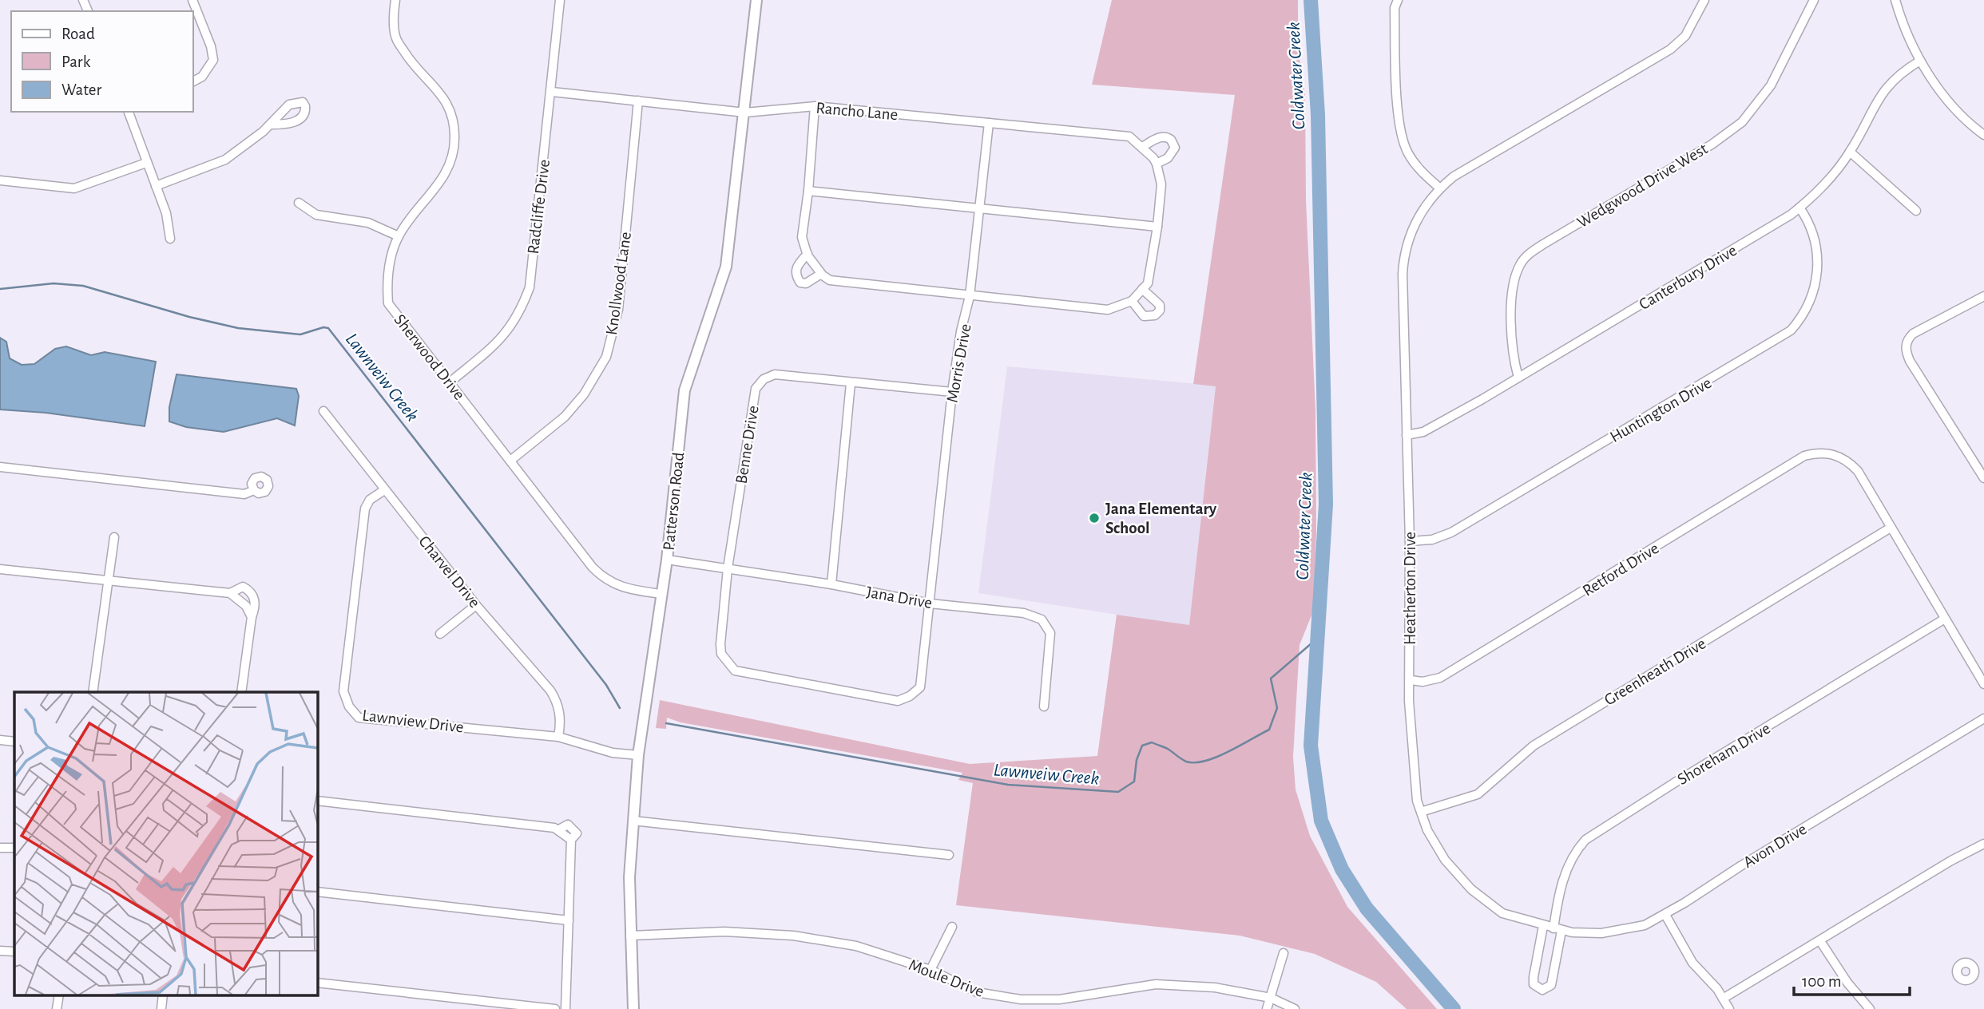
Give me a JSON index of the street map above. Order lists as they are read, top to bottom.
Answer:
{
  "streets": {
    "main road": ["Patterson Road"],
    "street": [
      "Rancho Lane",
      "Wedgwood Drive West",
      "Radcliffe Drive",
      "Canterbury Drive",
      "Knollwood Lane",
      "Sherwood Drive",
      "Morris Drive",
      "Huntington Drive",
      "Benne Drive",
      "Retford Drive",
      "Charvel Drive",
      "Heatherton Drive",
      "Jana Drive",
      "Greenheath Drive",
      "Lawnview Drive",
      "Shoreham Drive",
      "Avon Drive",
      "Moule Drive"
    ]
  },
  "crossings": [
    ["Rancho Lane", "Radcliffe Drive"],
    ["Rancho Lane", "Knollwood Lane"],
    ["Rancho Lane", "Morris Drive"],
    ["Rancho Lane", "Patterson Road"],
    ["Wedgwood Drive West", "Canterbury Drive"],
    ["Radcliffe Drive", "Sherwood Drive"],
    ["Canterbury Drive", "Huntington Drive"],
    ["Canterbury Drive", "Heatherton Drive"],
    ["Knollwood Lane", "Sherwood Drive"],
    ["Sherwood Drive", "Patterson Road"],
    ["Morris Drive", "Benne Drive"],
    ["Morris Drive", "Jana Drive"],
    ["Huntington Drive", "Heatherton Drive"],
    ["Benne Drive", "Jana Drive"],
    ["Patterson Road", "Jana Drive"],
    ["Patterson Road", "Lawnview Drive"],
    ["Patterson Road", "Moule Drive"],
    ["Retford Drive", "Heatherton Drive"],
    ["Retford Drive", "Greenheath Drive"],
    ["Charvel Drive", "Lawnview Drive"],
    ["Heatherton Drive", "Greenheath Drive"],
    ["Heatherton Drive", "Shoreham Drive"],
    ["Heatherton Drive", "Avon Drive"],
    ["Shoreham Drive", "Avon Drive"]
  ],
  "water": ["Coldwater Creek", "Lawnveiw Creek"],
  "places": ["Jana Elementary School"],
  "legend": ["Road", "Park", "Water"],
  "scale_bar": "100 m"
}
